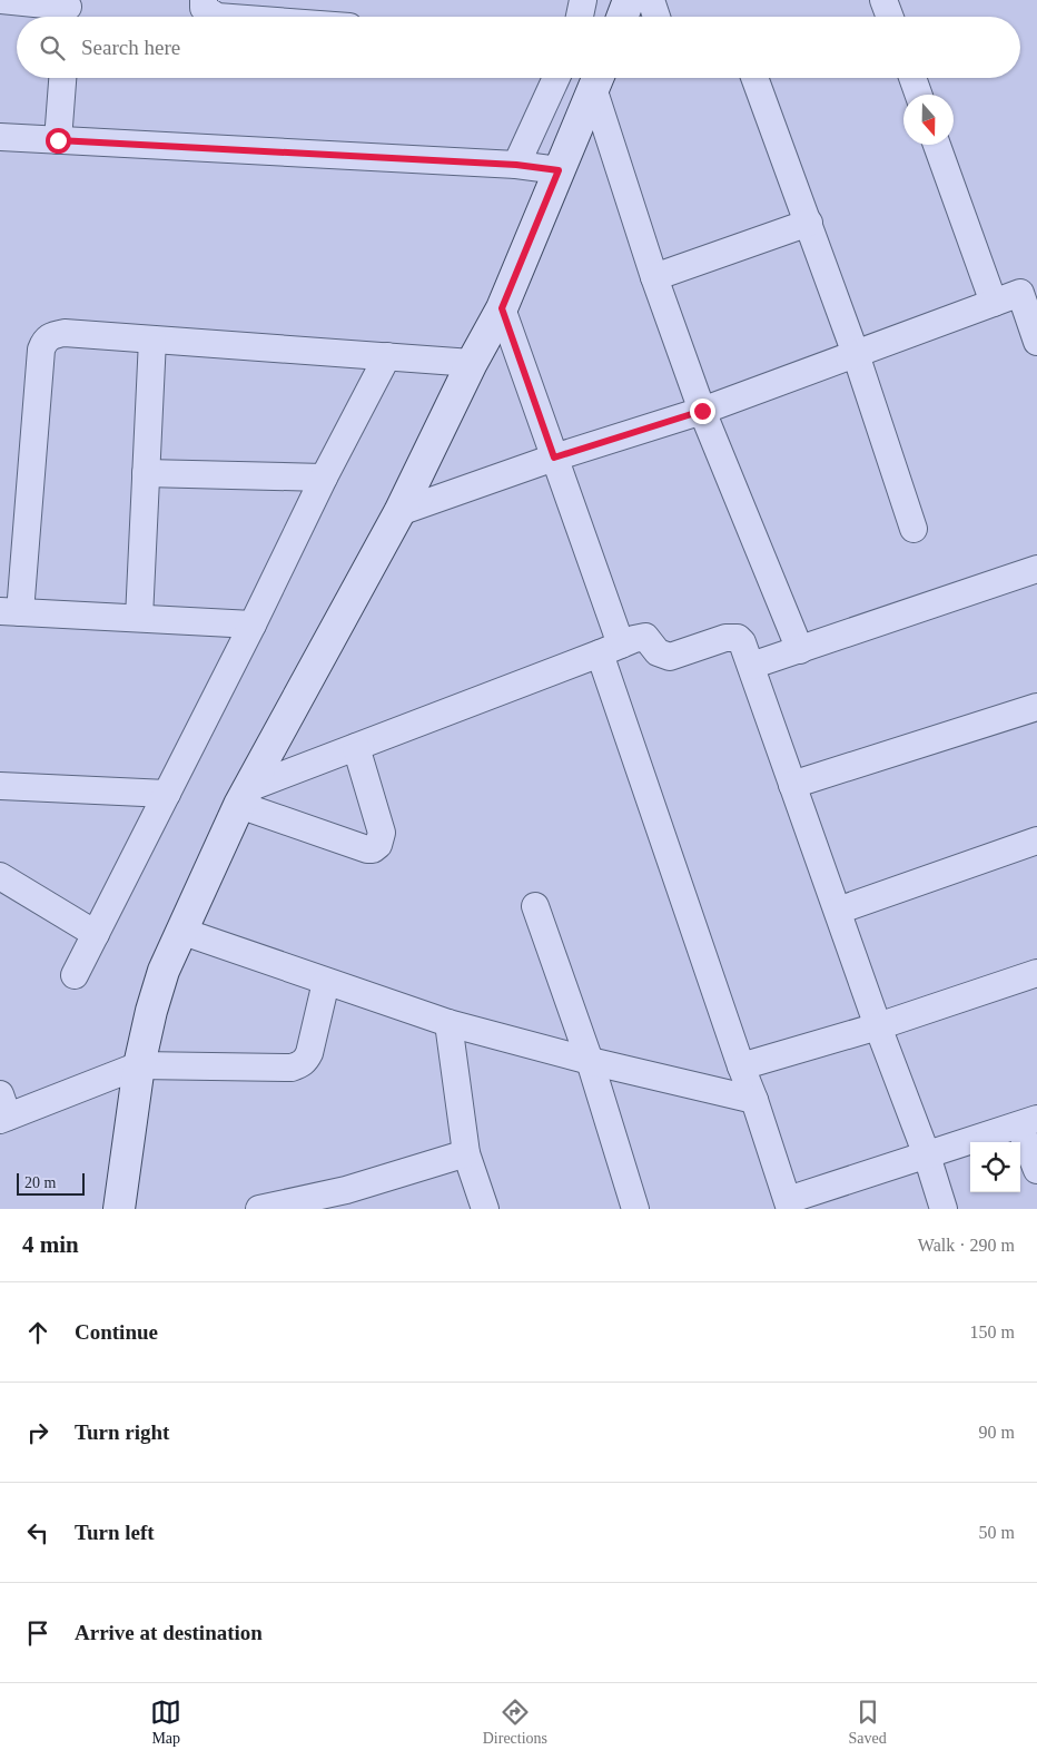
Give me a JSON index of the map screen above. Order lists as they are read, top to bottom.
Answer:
{
  "scale_bar": "20 m",
  "north": "bottom",
  "page": {
    "search": "Search here",
    "scale": "20 m",
    "heading": ["4 min", "Walk · 290 m"],
    "list": [
      ["Continue", "150 m"],
      ["Turn right", "90 m"],
      ["Turn left", "50 m"],
      "Arrive at destination"
    ],
    "nav": ["Map", "Directions", "Saved"]
  }
}
